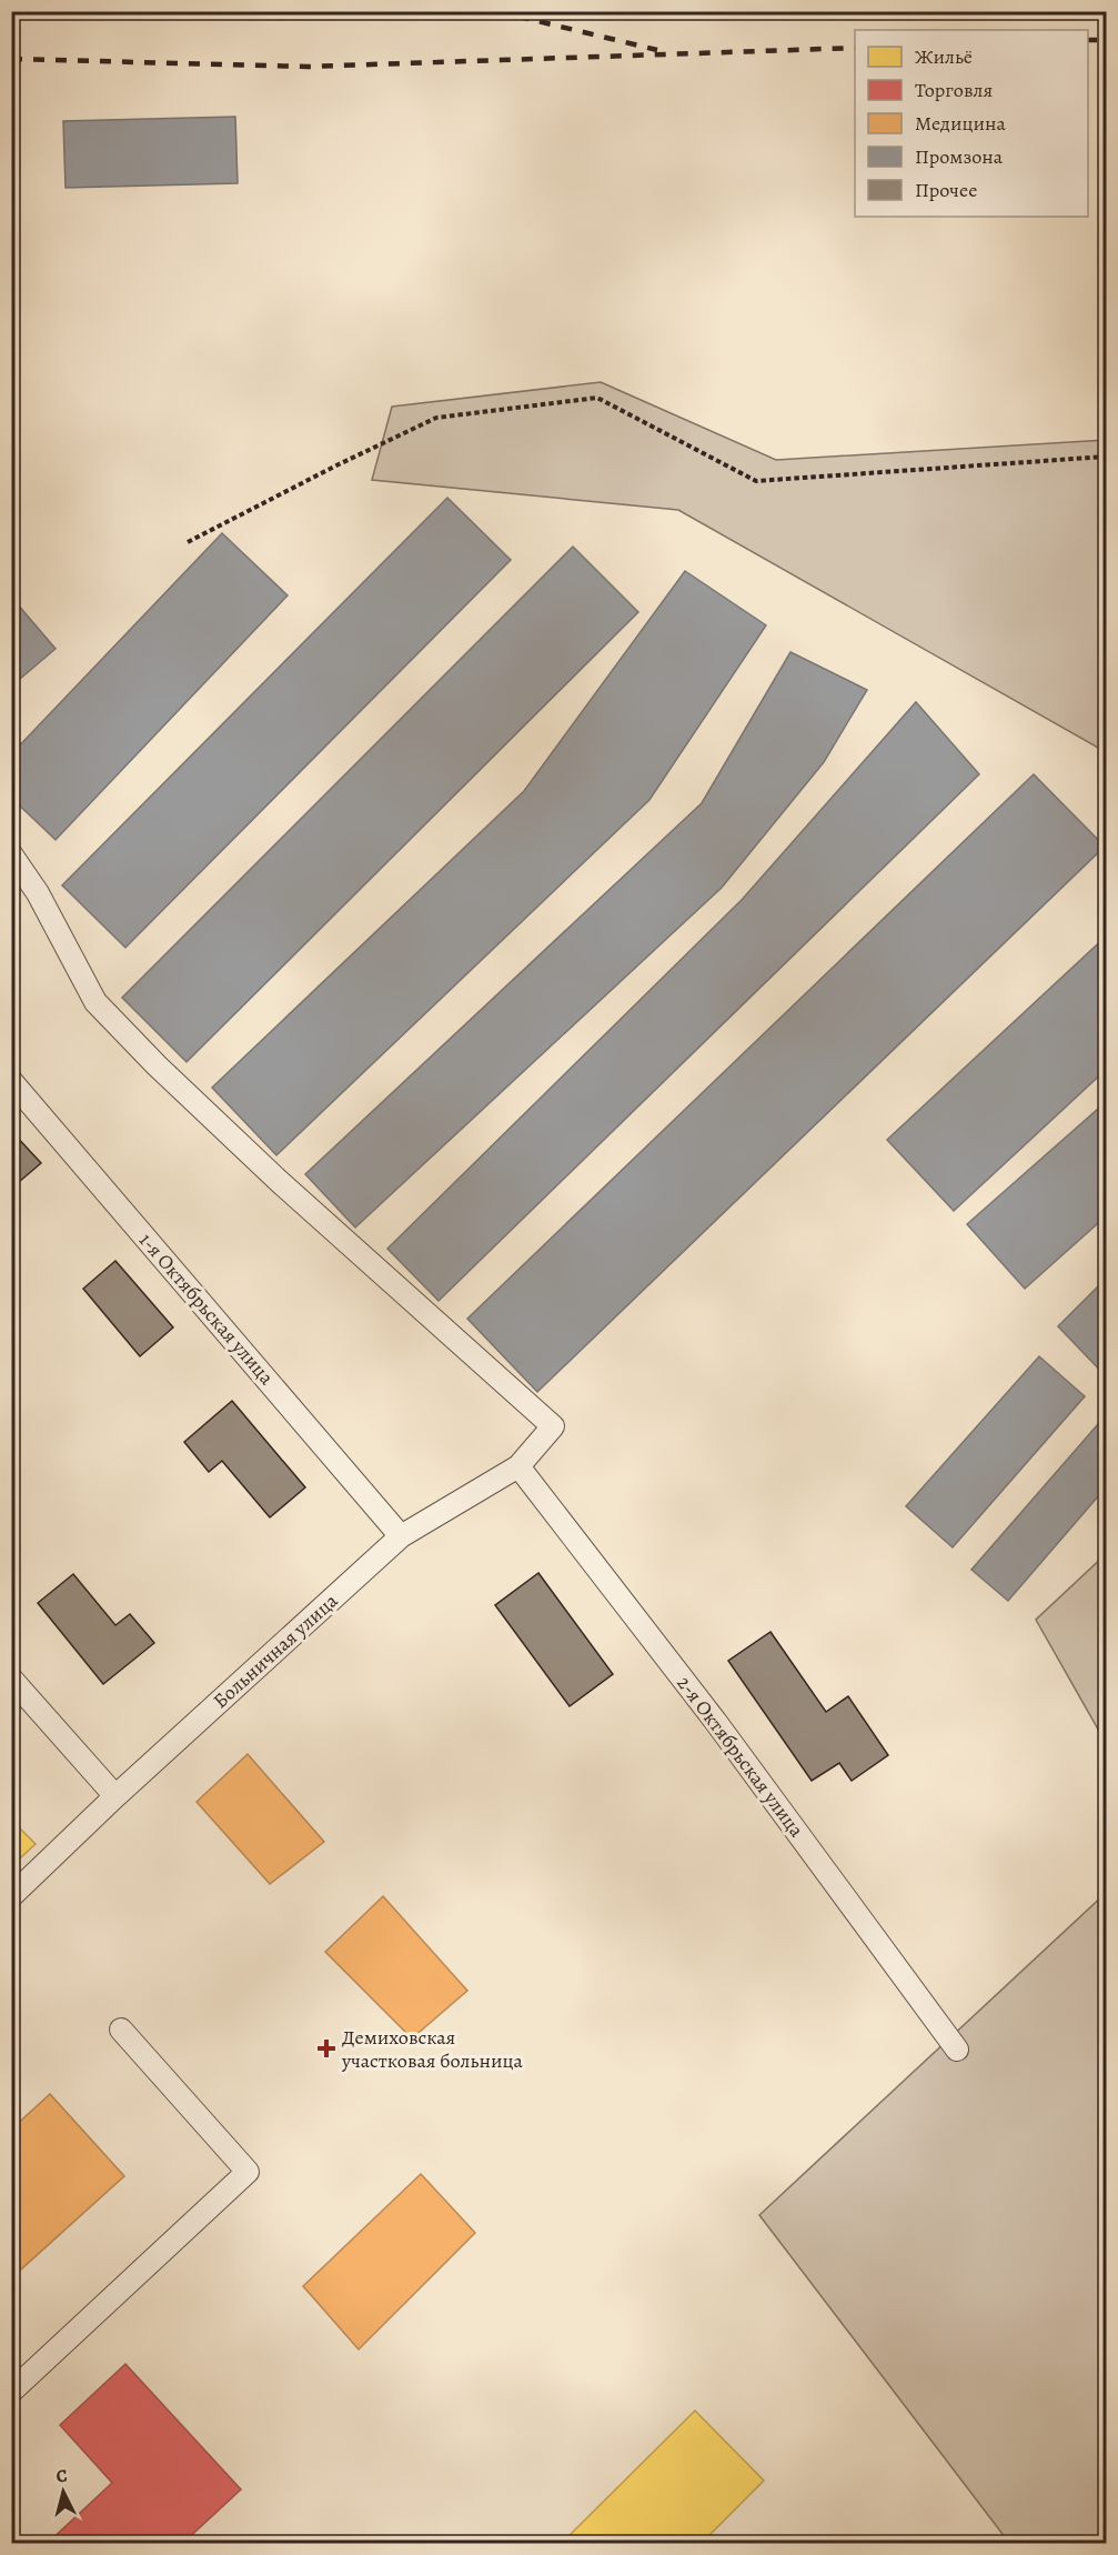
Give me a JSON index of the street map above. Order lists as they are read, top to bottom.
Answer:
{
  "streets": {
    "lane": ["1-я Октябрьская улица", "Больничная улица", "2-я Октябрьская улица"]
  },
  "crossings": [
    ["1-я Октябрьская улица", "Больничная улица"],
    ["Больничная улица", "2-я Октябрьская улица"]
  ],
  "places": {
    "health": ["Демиховская участковая больница"]
  },
  "legend": [
    "Жильё",
    "Торговля",
    "Медицина",
    "Промзона",
    "Прочее"
  ],
  "north": "top"
}
